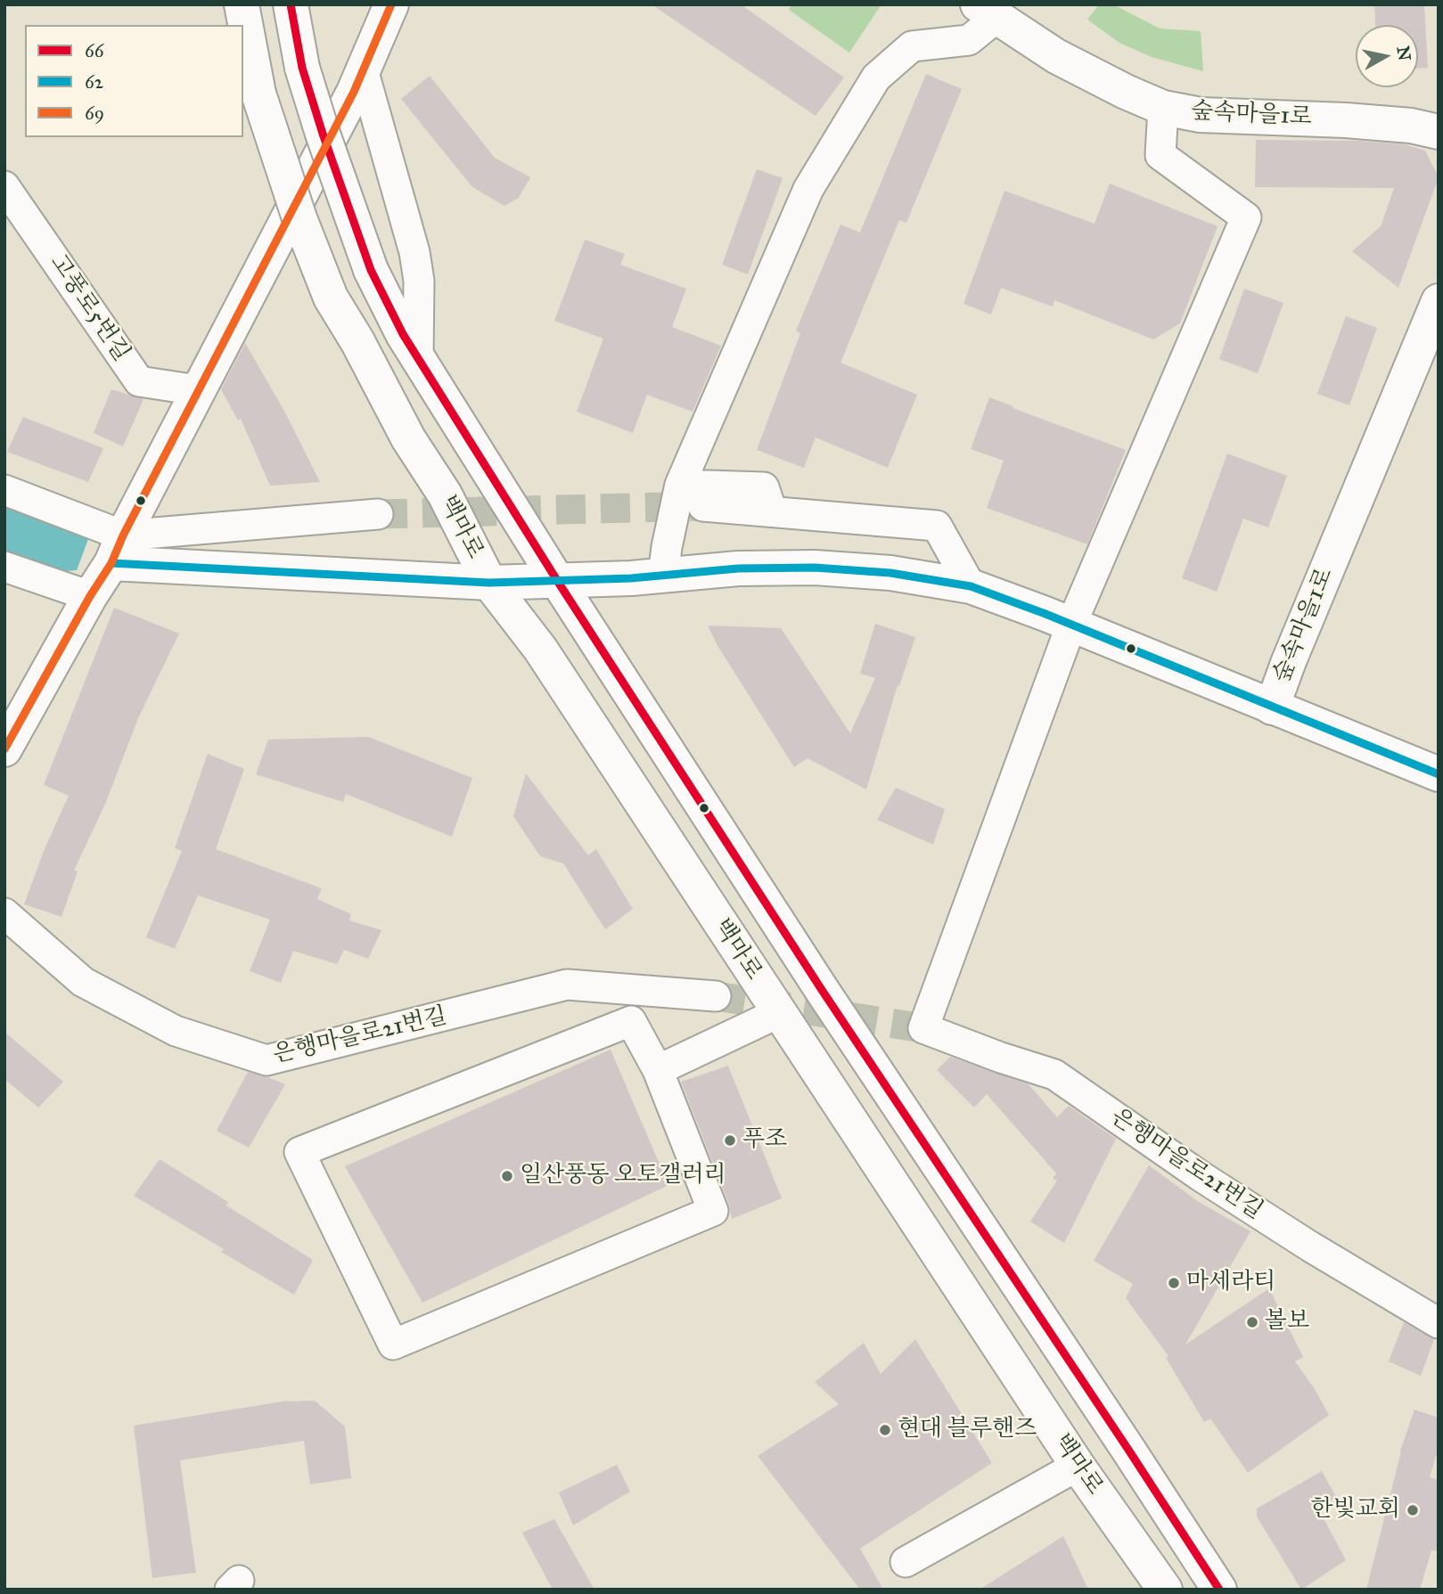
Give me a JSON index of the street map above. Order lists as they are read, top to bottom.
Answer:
{
  "streets": {
    "main road": ["숲속마을1로", "백마로"],
    "street": ["고풍로5번길", "은행마을로21번길"]
  },
  "places": [
    "푸조",
    "일산풍동 오토갤러리",
    "마세라티",
    "볼보",
    "현대 블루핸즈",
    "한빛교회"
  ],
  "lines": ["transit line 66", "transit line 69", "transit line 62"],
  "legend": ["66", "62", "69"],
  "north": "right"
}
